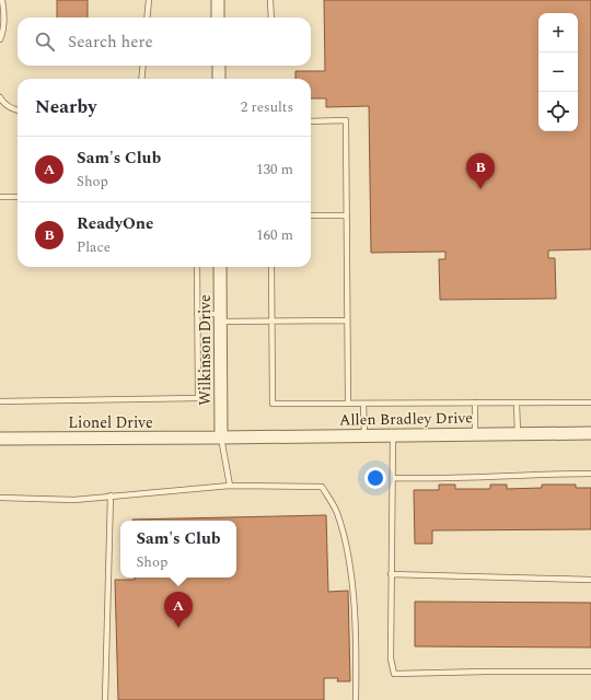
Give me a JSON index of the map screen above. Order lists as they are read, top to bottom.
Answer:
{
  "streets": {
    "street": ["Wilkinson Drive", "Allen Bradley Drive", "Lionel Drive"]
  },
  "crossings": [
    ["Wilkinson Drive", "Allen Bradley Drive"],
    ["Wilkinson Drive", "Lionel Drive"],
    ["Allen Bradley Drive", "Lionel Drive"]
  ],
  "page": {
    "map_buttons": ["+", "−"],
    "search": "Search here",
    "heading": ["Nearby", "2 results"],
    "list": [
      {
        "mark": "A",
        "name": "Sam's Club",
        "note": "Shop",
        "value": "130 m"
      },
      {
        "mark": "B",
        "name": "ReadyOne",
        "note": "Place",
        "value": "160 m"
      }
    ],
    "pins": ["B", "A"],
    "popup": ["Sam's Club", "Shop"]
  }
}
